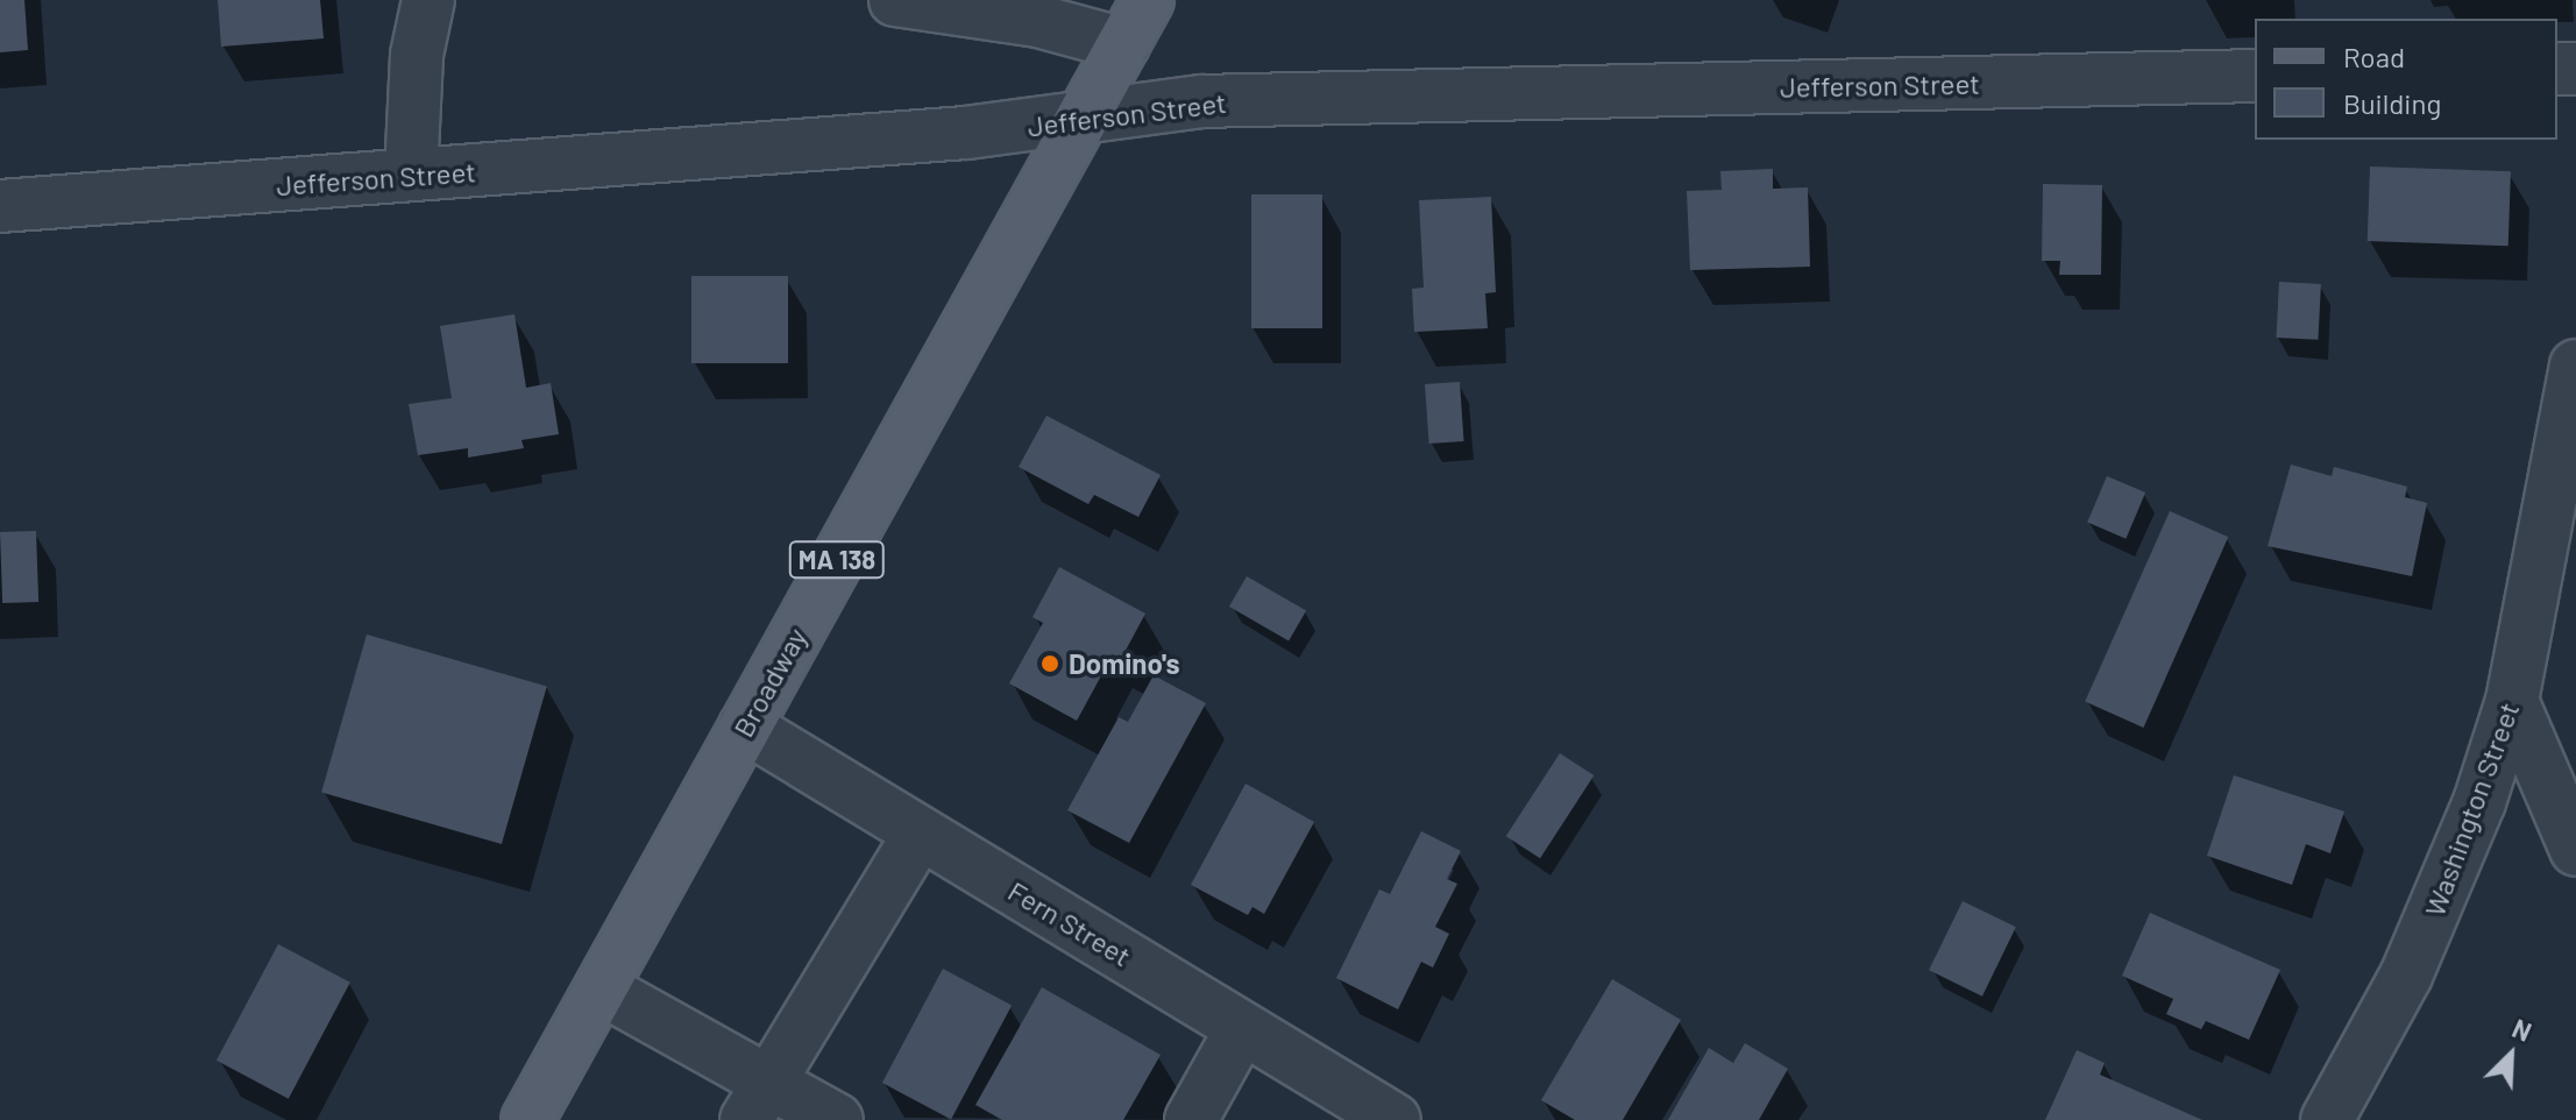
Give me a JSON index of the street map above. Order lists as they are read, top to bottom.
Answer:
{
  "streets": {
    "main road": ["MA 138", "Broadway"],
    "street": ["Jefferson Street", "Washington Street", "Fern Street"]
  },
  "crossings": [
    ["Jefferson Street", "Broadway"],
    ["Broadway", "Fern Street"]
  ],
  "places": ["Domino's"],
  "legend": ["Road", "Building"],
  "north": "top right"
}
